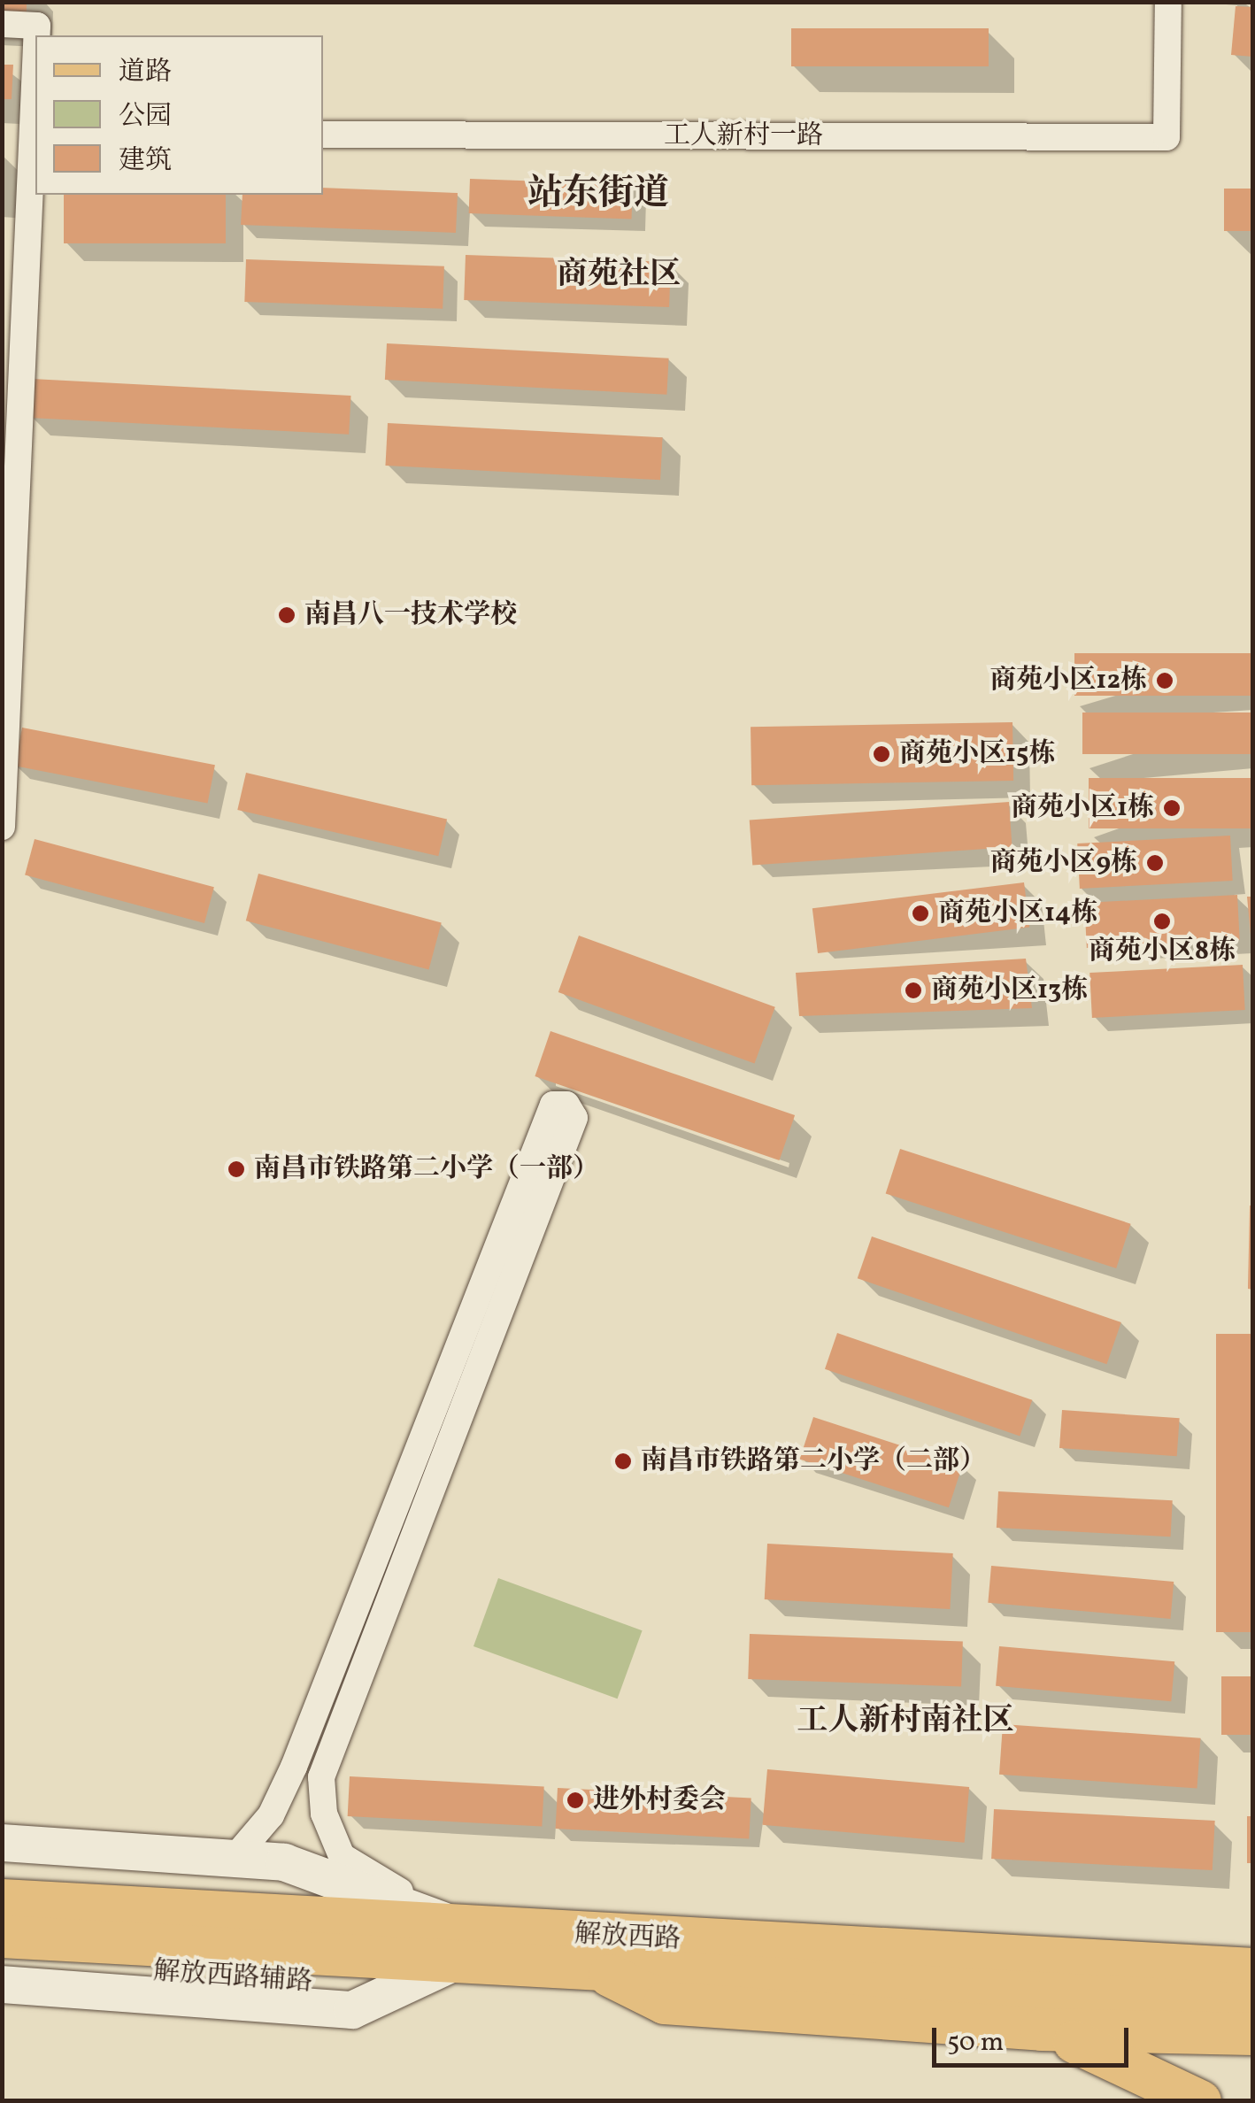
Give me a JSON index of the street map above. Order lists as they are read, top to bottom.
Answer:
{
  "streets": {
    "main road": ["解放西路"],
    "street": ["工人新村一路", "解放西路辅路"]
  },
  "crossings": [
    ["解放西路", "解放西路辅路"]
  ],
  "districts": ["站东街道", "商苑社区", "工人新村南社区"],
  "places": [
    "南昌八一技术学校",
    "商苑小区12栋",
    "商苑小区15栋",
    "商苑小区1栋",
    "商苑小区9栋",
    "商苑小区14栋",
    "商苑小区8栋",
    "商苑小区13栋",
    "南昌市铁路第二小学（一部）",
    "南昌市铁路第二小学（二部）",
    "进外村委会"
  ],
  "legend": ["道路", "公园", "建筑"],
  "scale_bar": "50 m"
}
